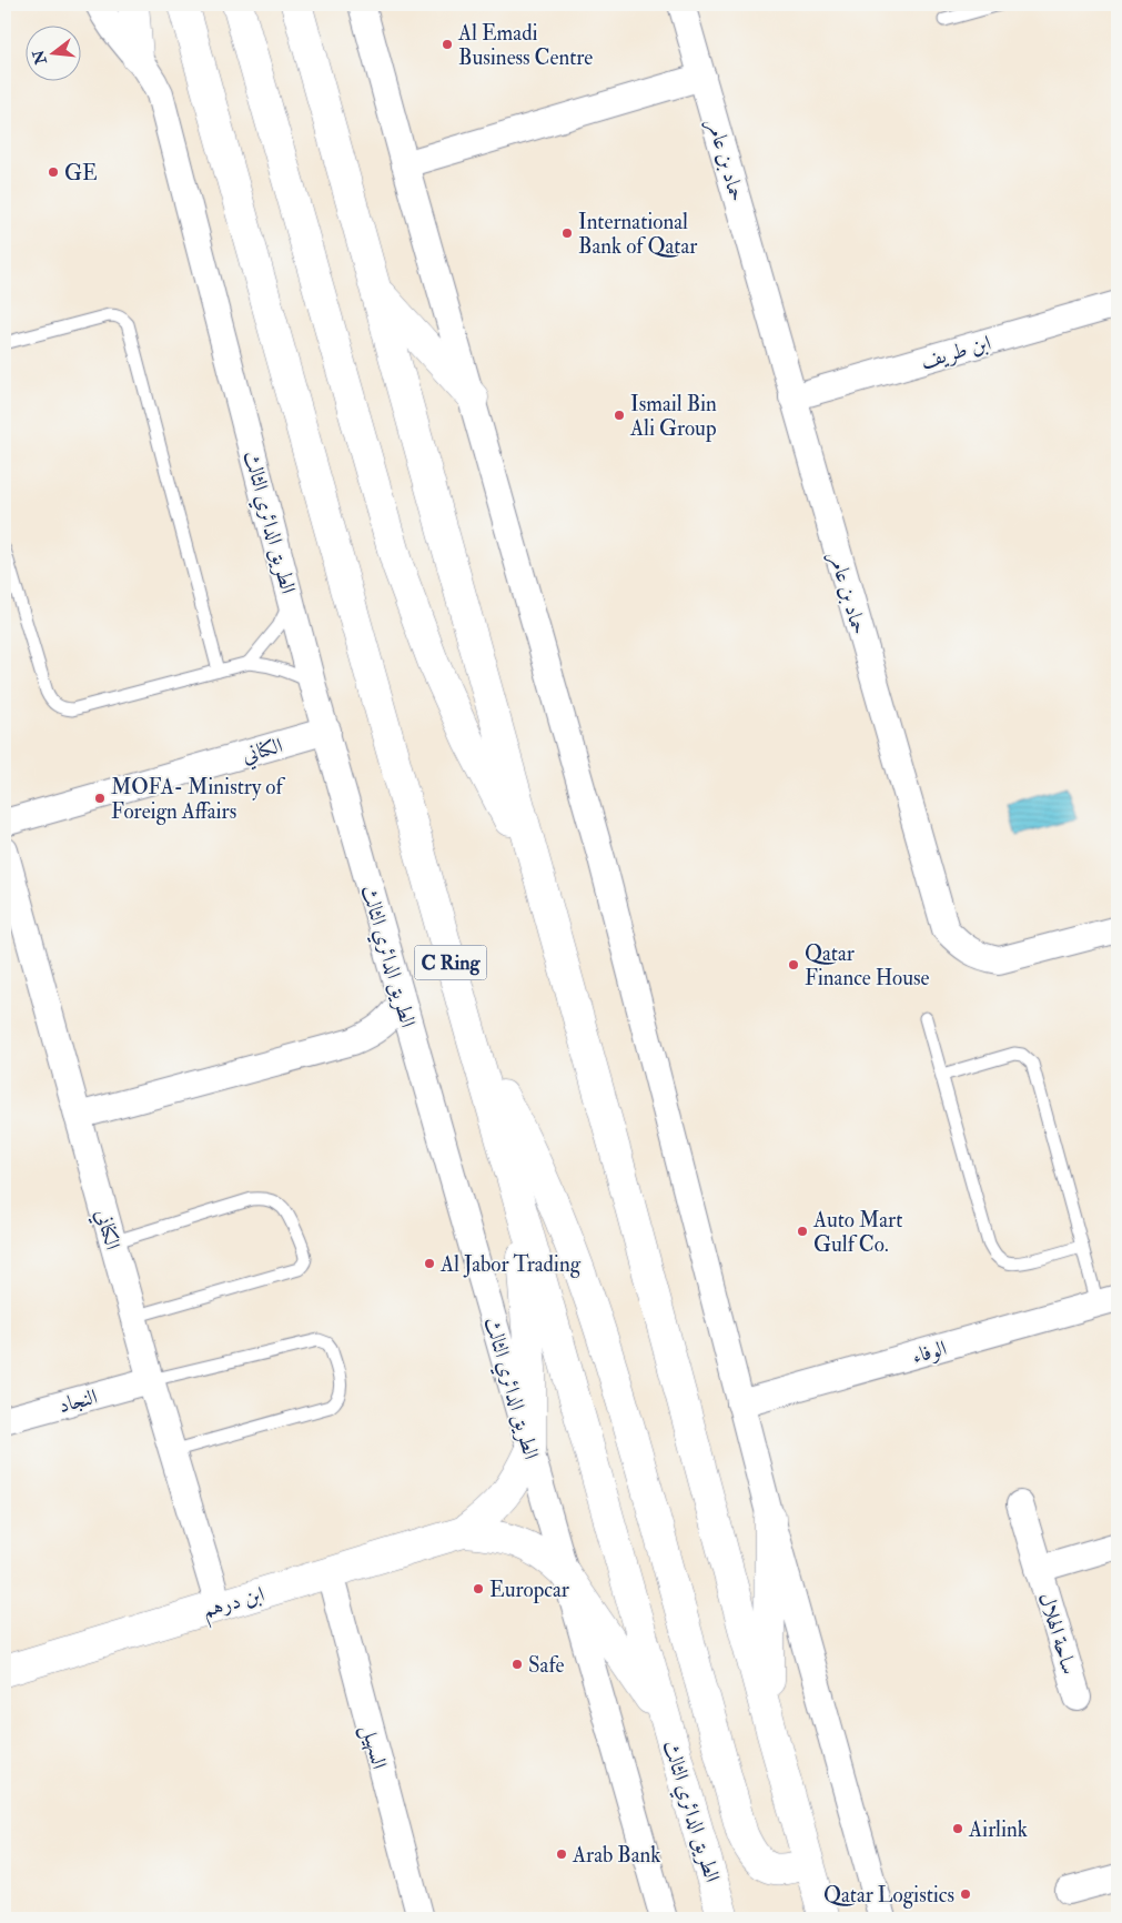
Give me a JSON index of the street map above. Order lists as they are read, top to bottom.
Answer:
{
  "streets": {
    "main road": ["الطريق الدائري الثالث", "C Ring", "ابن درهم"],
    "street": [
      "حماد بن عامر",
      "ابن طريف",
      "الكناني",
      "الوفاء",
      "النجاد",
      "ساحة الهلال",
      "السهيل"
    ]
  },
  "crossings": [
    ["حماد بن عامر", "ابن طريف"],
    ["الطريق الدائري الثالث", "الكناني"],
    ["الطريق الدائري الثالث", "ابن درهم"],
    ["الكناني", "النجاد"],
    ["الكناني", "ابن درهم"],
    ["ابن درهم", "السهيل"]
  ],
  "places": [
    "Al Emadi Business Centre",
    "GE",
    "International Bank of Qatar",
    "Ismail Bin Ali Group",
    "MOFA- Ministry of Foreign Affairs",
    "Qatar Finance House",
    "Auto Mart Gulf Co.",
    "Al Jabor Trading",
    "Europcar",
    "Safe",
    "Airlink",
    "Arab Bank",
    "Qatar Logistics"
  ],
  "north": "left"
}
